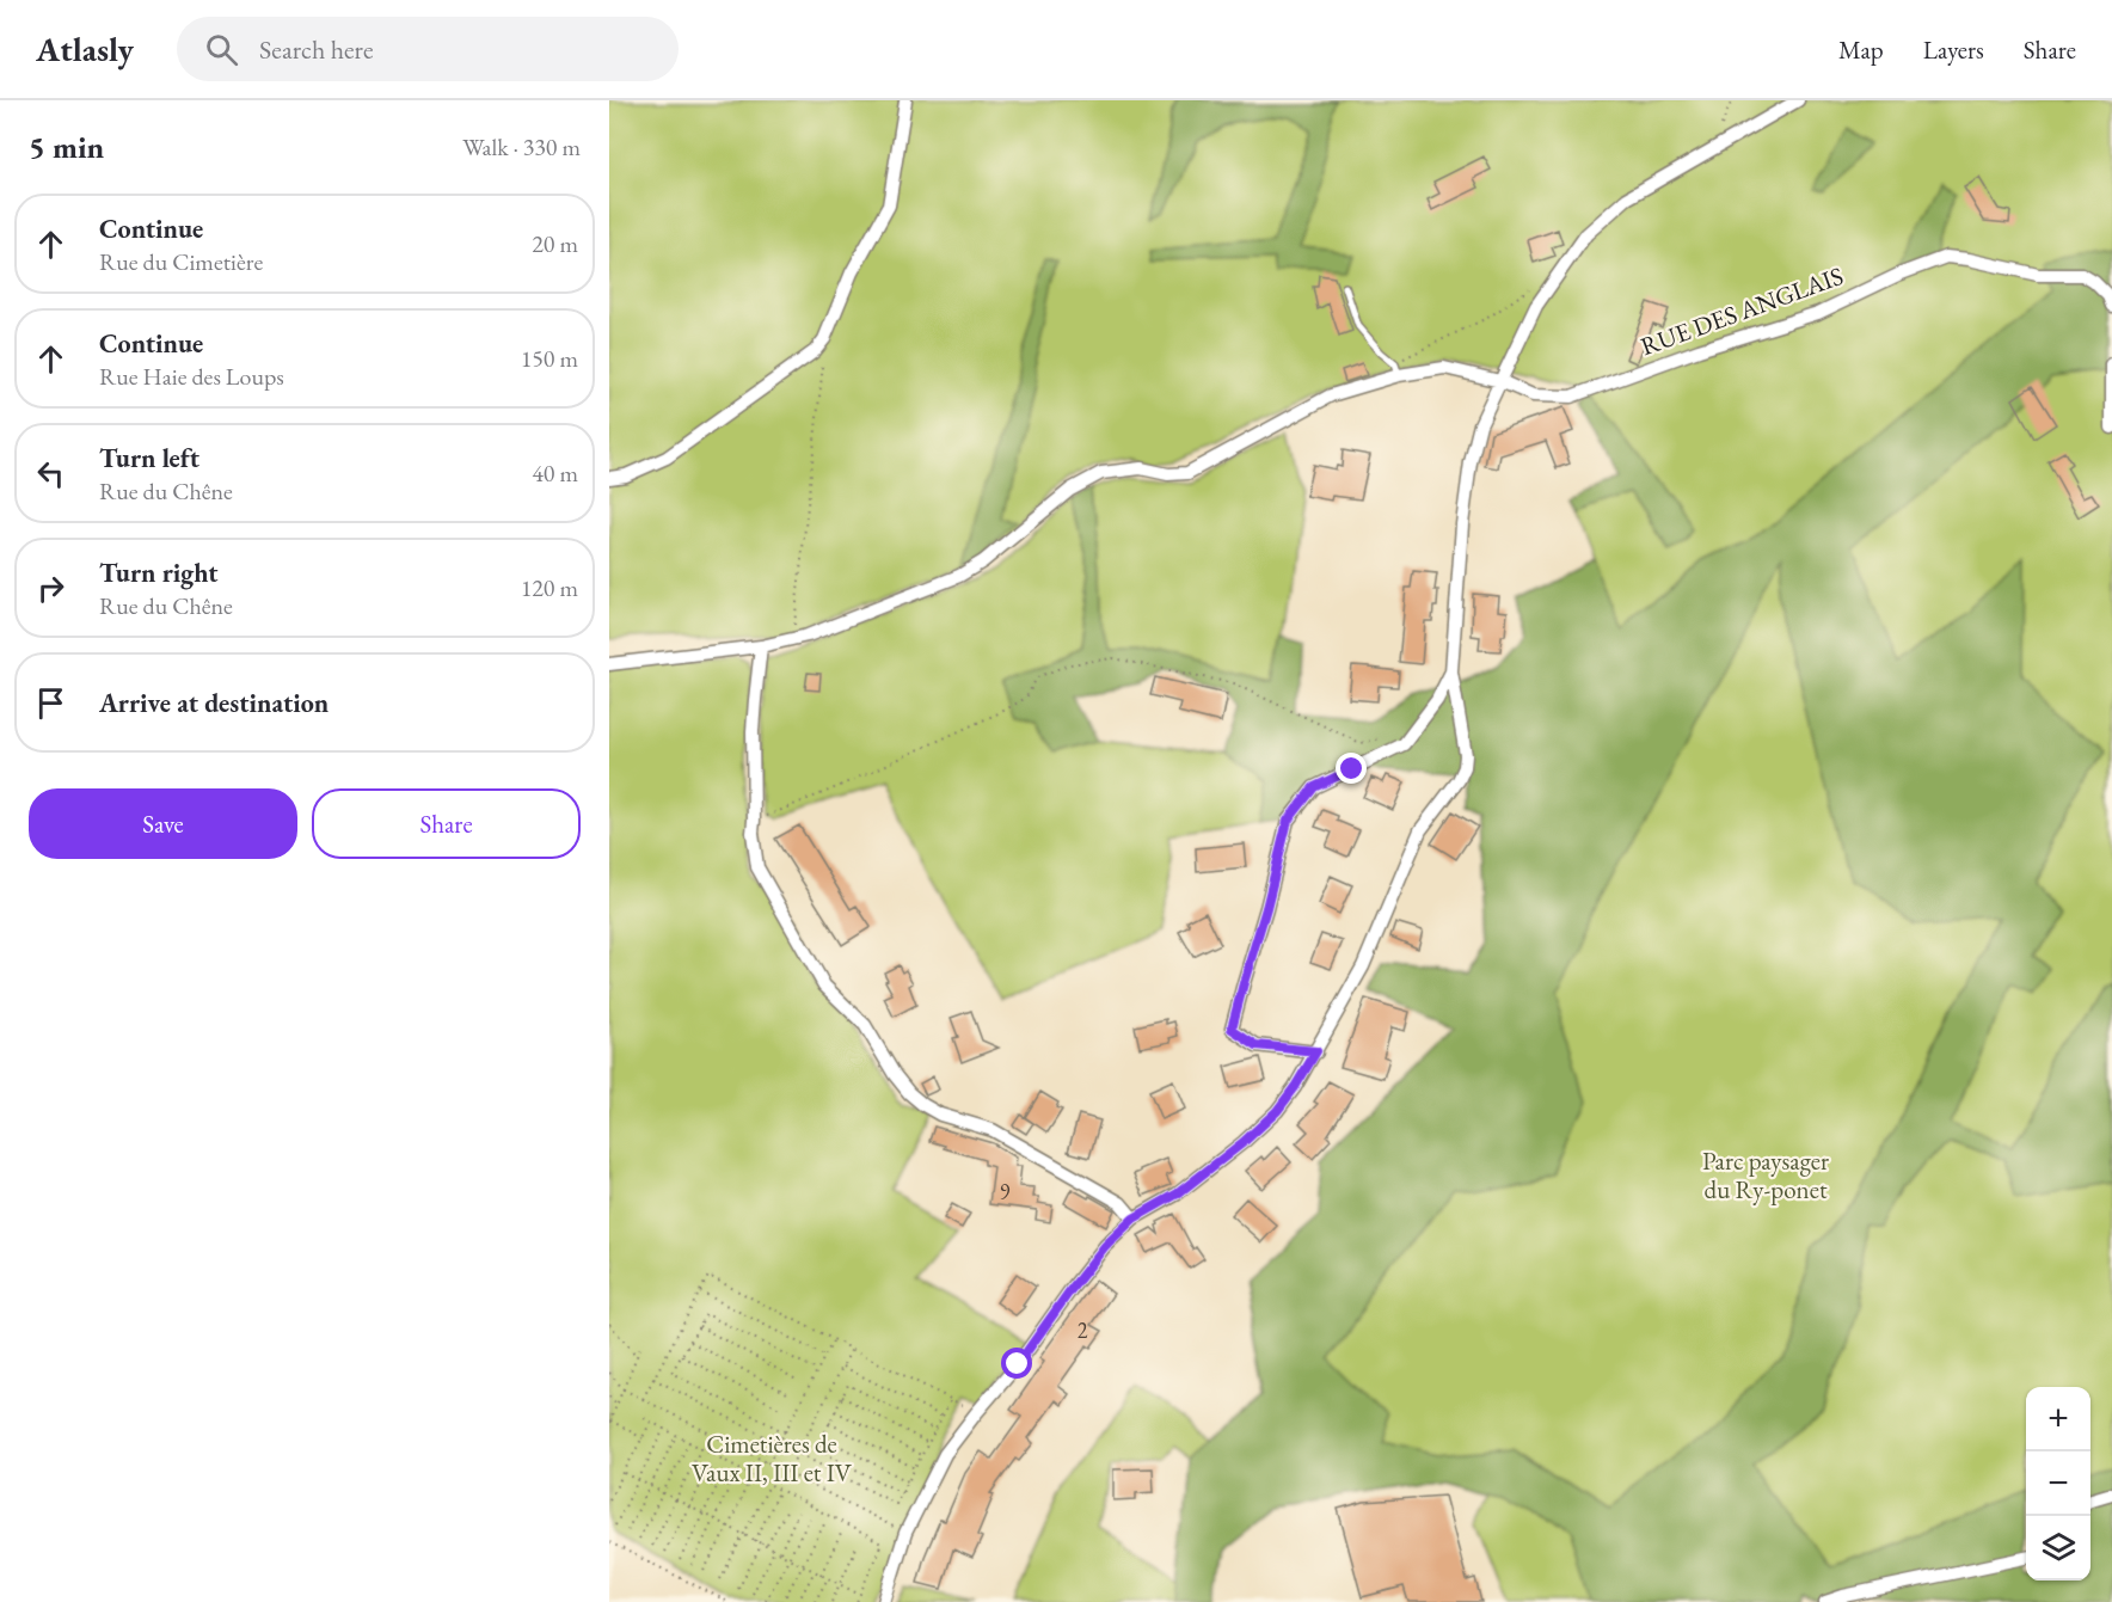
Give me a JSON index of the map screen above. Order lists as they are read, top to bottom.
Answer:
{
  "streets": {
    "street": ["RUE DES ANGLAIS"]
  },
  "parks": ["Parc paysager du Ry-ponet", "Cimetières de Vaux II, III et IV"],
  "house_numbers": ["9", "2"],
  "page": {
    "header": "Atlasly",
    "search": "Search here",
    "nav": ["Map", "Layers", "Share"],
    "heading": ["5 min", "Walk · 330 m"],
    "list": [
      ["Continue", "Rue du Cimetière", "20 m"],
      ["Continue", "Rue Haie des Loups", "150 m"],
      ["Turn left", "Rue du Chêne", "40 m"],
      ["Turn right", "Rue du Chêne", "120 m"],
      "Arrive at destination"
    ],
    "buttons": ["Save", "Share"],
    "map_buttons": ["+", "−"]
  }
}
